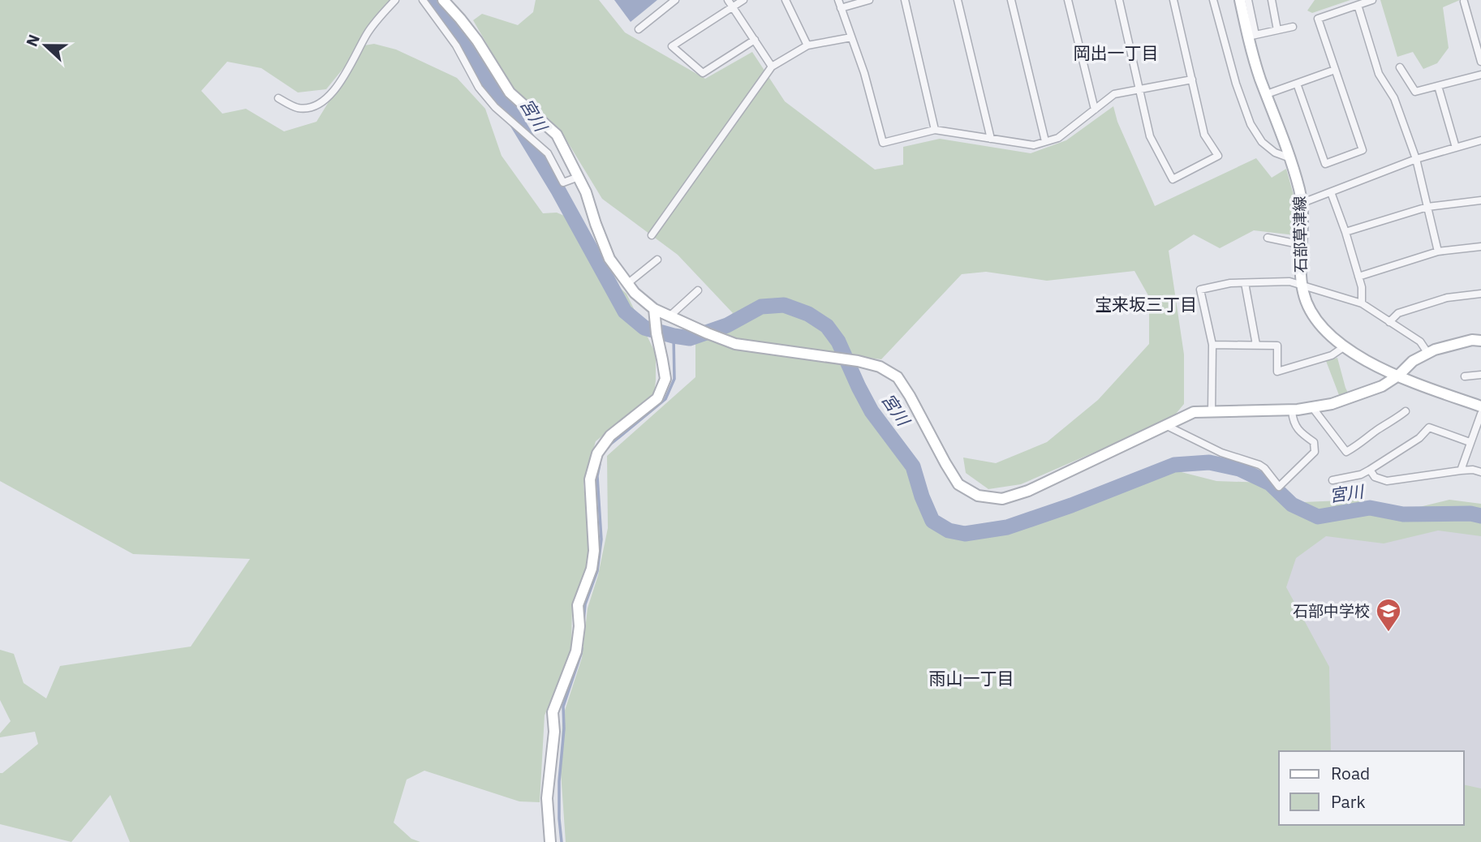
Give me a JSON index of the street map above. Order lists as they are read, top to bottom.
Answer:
{
  "streets": {
    "street": ["石部草津線"]
  },
  "districts": ["岡出一丁目", "宝来坂三丁目", "雨山一丁目"],
  "water": ["宮川"],
  "places": {
    "school or university": ["石部中学校"]
  },
  "legend": ["Road", "Park"],
  "north": "left"
}
